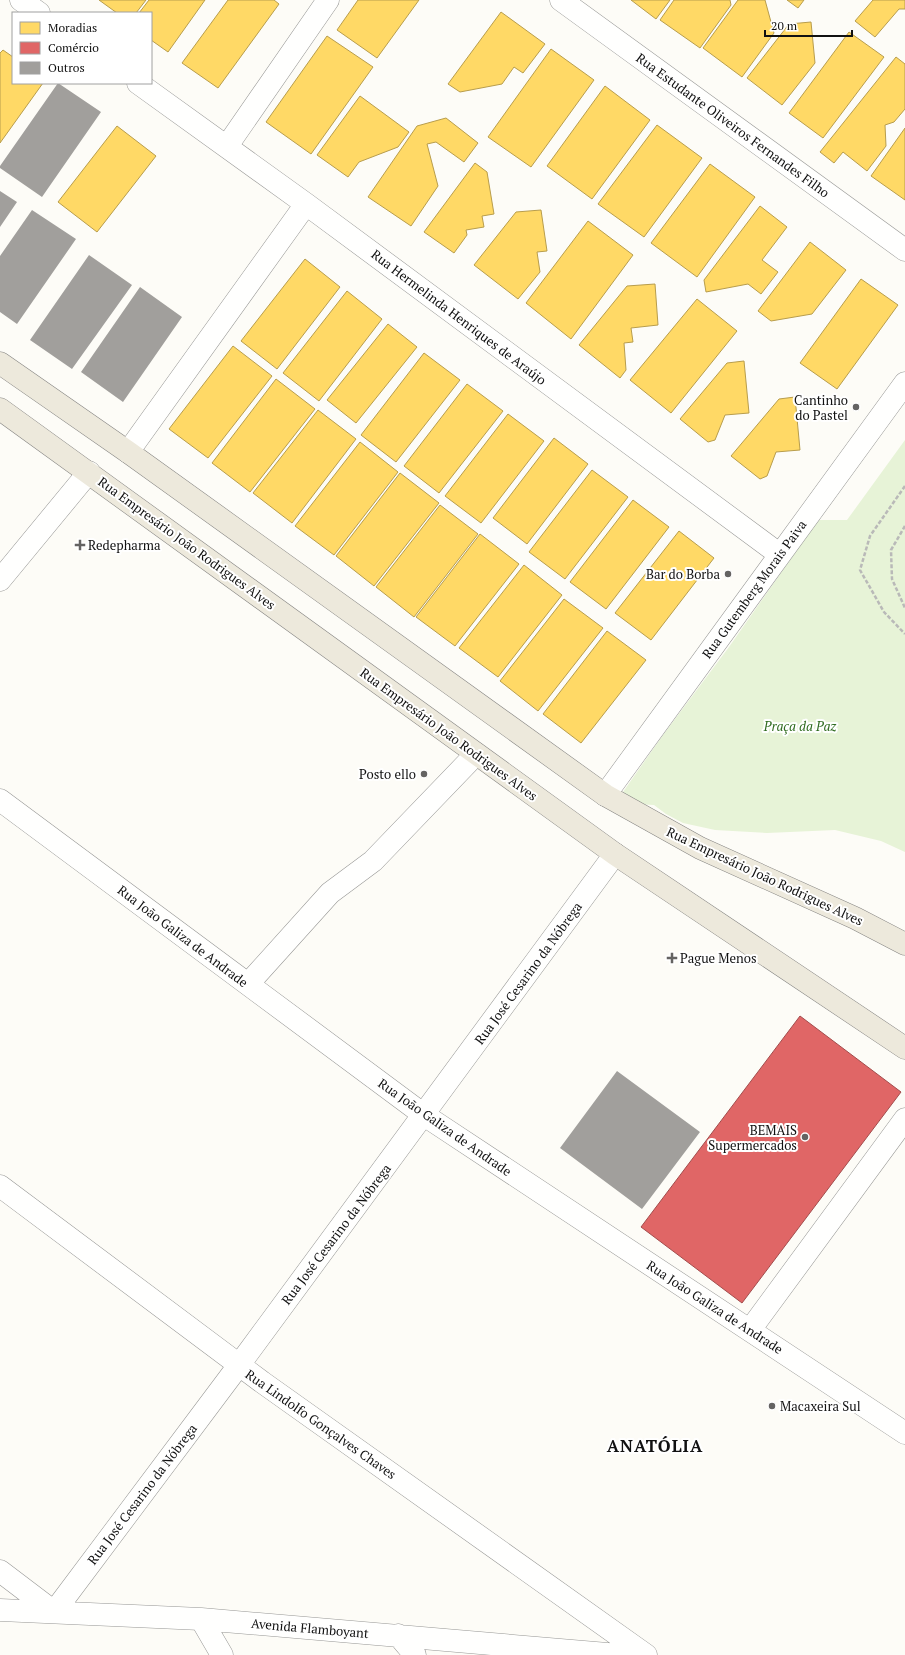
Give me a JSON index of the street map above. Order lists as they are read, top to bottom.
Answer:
{
  "streets": {
    "main road": ["Rua Empresário João Rodrigues Alves"],
    "street": [
      "Rua Estudante Oliveiros Fernandes Filho",
      "Rua Hermelinda Henriques de Araújo",
      "Rua Gutemberg Morais Paiva",
      "Rua João Galiza de Andrade",
      "Rua José Cesarino da Nóbrega",
      "Rua Lindolfo Gonçalves Chaves",
      "Avenida Flamboyant"
    ]
  },
  "crossings": [
    ["Rua Hermelinda Henriques de Araújo", "Rua Gutemberg Morais Paiva"],
    ["Rua Empresário João Rodrigues Alves", "Rua Gutemberg Morais Paiva"],
    ["Rua Empresário João Rodrigues Alves", "Rua José Cesarino da Nóbrega"],
    ["Rua João Galiza de Andrade", "Rua José Cesarino da Nóbrega"],
    ["Rua José Cesarino da Nóbrega", "Rua Lindolfo Gonçalves Chaves"],
    ["Rua José Cesarino da Nóbrega", "Avenida Flamboyant"]
  ],
  "districts": ["ANATÓLIA"],
  "parks": ["Praça da Paz"],
  "places": {
    "other": [
      "Cantinho do Pastel",
      "Bar do Borba",
      "Posto ello",
      "BEMAIS Supermercados",
      "Macaxeira Sul"
    ],
    "health": ["Redepharma", "Pague Menos"]
  },
  "legend": ["Moradias", "Comércio", "Outros"],
  "scale_bar": "20 m"
}
